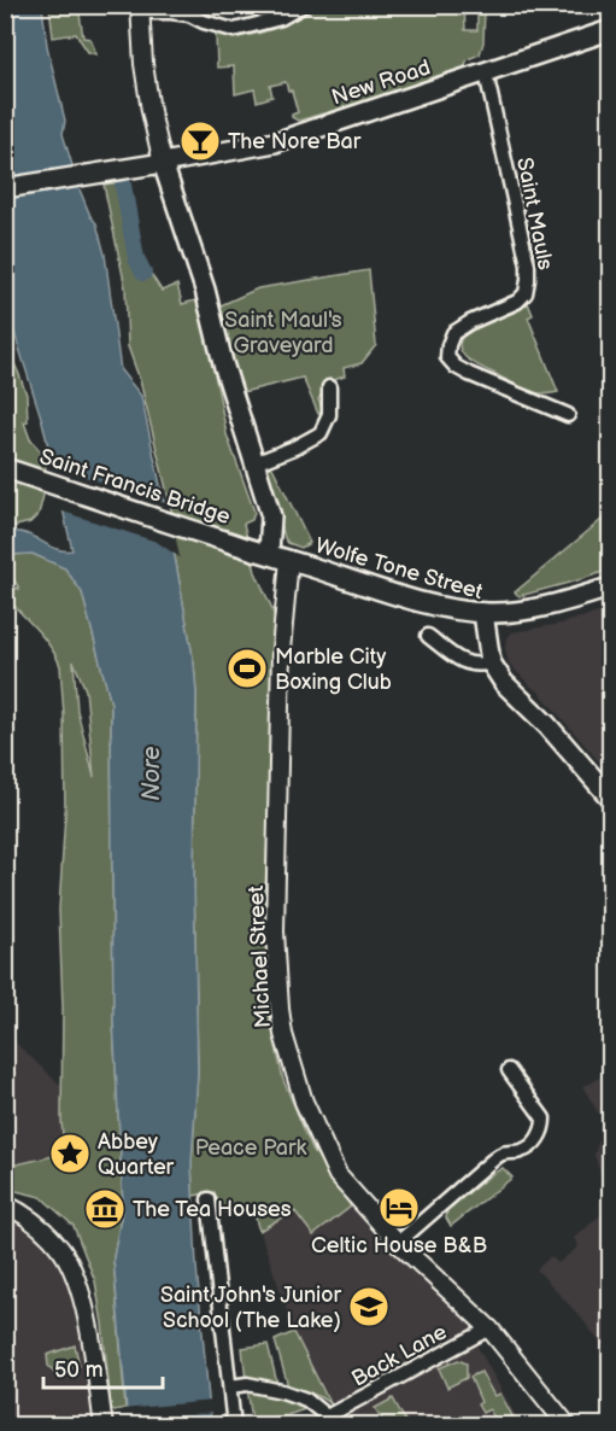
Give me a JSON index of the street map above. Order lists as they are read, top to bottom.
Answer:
{
  "streets": {
    "main road": ["New Road", "Saint Francis Bridge", "Wolfe Tone Street"],
    "street": ["Saint Mauls", "Michael Street", "Back Lane"]
  },
  "crossings": [
    ["New Road", "Saint Mauls"],
    ["Saint Francis Bridge", "Wolfe Tone Street"],
    ["Wolfe Tone Street", "Michael Street"],
    ["Michael Street", "Back Lane"]
  ],
  "water": ["Nore"],
  "parks": ["Saint Maul's Graveyard", "Peace Park"],
  "places": {
    "bar": ["The Nore Bar"],
    "sports": ["Marble City Boxing Club"],
    "place": ["Abbey Quarter"],
    "hotel": ["Celtic House B&B"],
    "museum": ["The Tea Houses"],
    "school or university": ["Saint John's Junior School (The Lake)"]
  },
  "scale_bar": "50 m"
}
